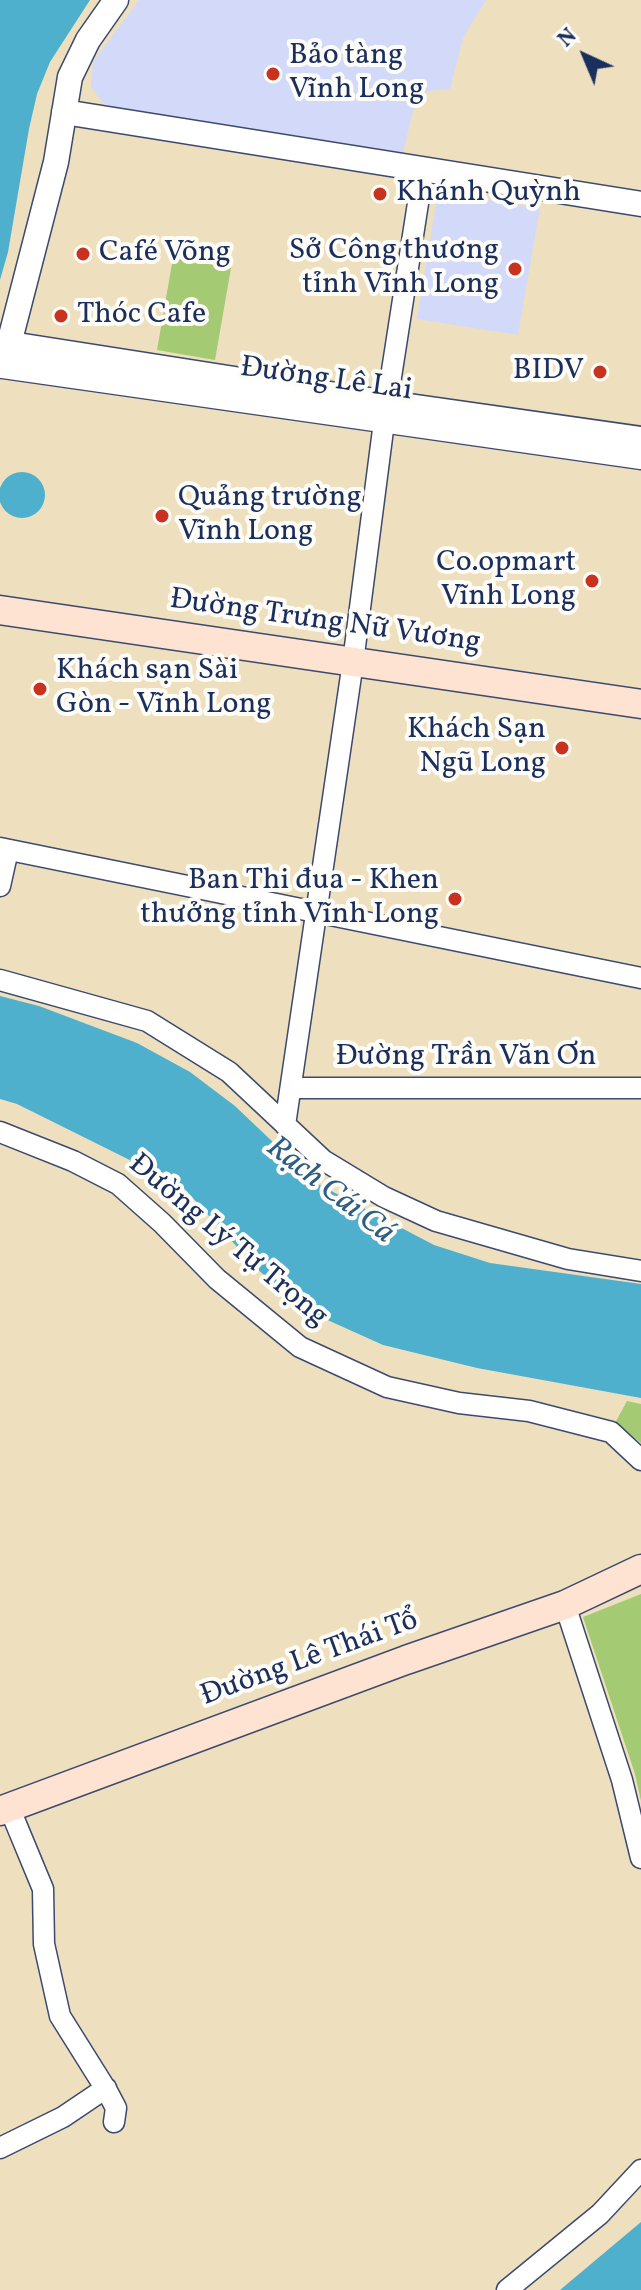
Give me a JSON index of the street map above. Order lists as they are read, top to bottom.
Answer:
{
  "streets": {
    "main road": ["Đường Trưng Nữ Vương", "Đường Lê Thái Tổ"],
    "street": ["Đường Lê Lai", "Đường Trần Văn Ơn", "Đường Lý Tự Trọng"]
  },
  "water": ["Rạch Cái Cá"],
  "places": [
    "Bảo tàng Vĩnh Long",
    "Khánh Quỳnh",
    "Café Võng",
    "Sở Công thương tỉnh Vĩnh Long",
    "Thóc Cafe",
    "BIDV",
    "Quảng trường Vĩnh Long",
    "Co.opmart Vĩnh Long",
    "Khách sạn Sài Gòn - Vĩnh Long",
    "Khách Sạn Ngũ Long",
    "Ban Thi đua - Khen thưởng tỉnh Vĩnh Long"
  ],
  "north": "top left"
}
